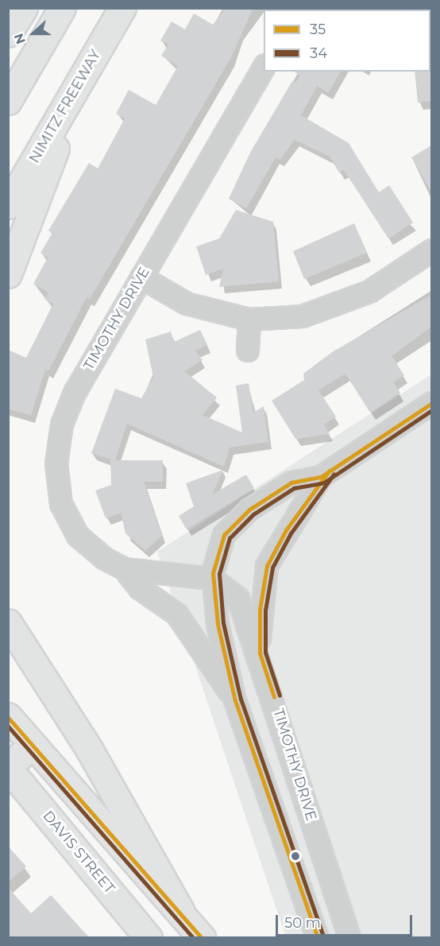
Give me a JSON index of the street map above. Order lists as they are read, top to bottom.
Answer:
{
  "streets": {
    "main road": ["NIMITZ FREEWAY", "DAVIS STREET"],
    "street": ["TIMOTHY DRIVE"]
  },
  "lines": ["transit line 35", "transit line 34"],
  "legend": ["35", "34"],
  "scale_bar": "50 m",
  "north": "left"
}
